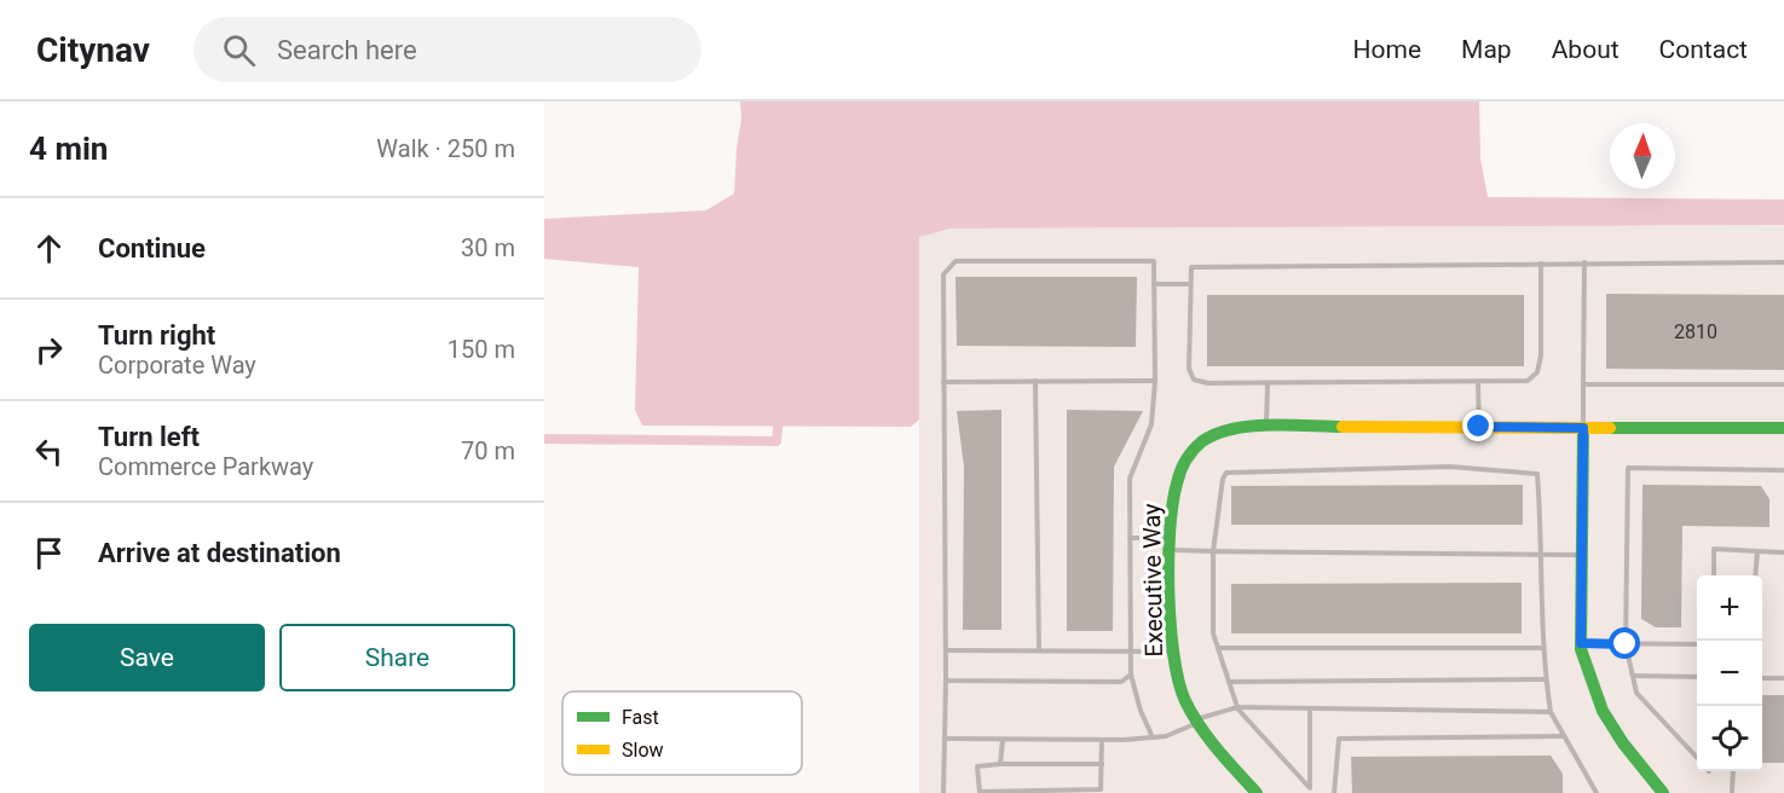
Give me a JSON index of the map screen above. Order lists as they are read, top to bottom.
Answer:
{
  "streets": {
    "street": ["Executive Way"]
  },
  "house_numbers": ["2810"],
  "legend": ["Fast", "Slow"],
  "north": "top",
  "page": {
    "header": "Citynav",
    "search": "Search here",
    "nav": [
      "Home",
      "Map",
      "About",
      "Contact"
    ],
    "heading": ["4 min", "Walk · 250 m"],
    "list": [
      ["Continue", "30 m"],
      ["Turn right", "Corporate Way", "150 m"],
      ["Turn left", "Commerce Parkway", "70 m"],
      "Arrive at destination"
    ],
    "map_buttons": ["+", "−"],
    "buttons": ["Save", "Share"]
  }
}
